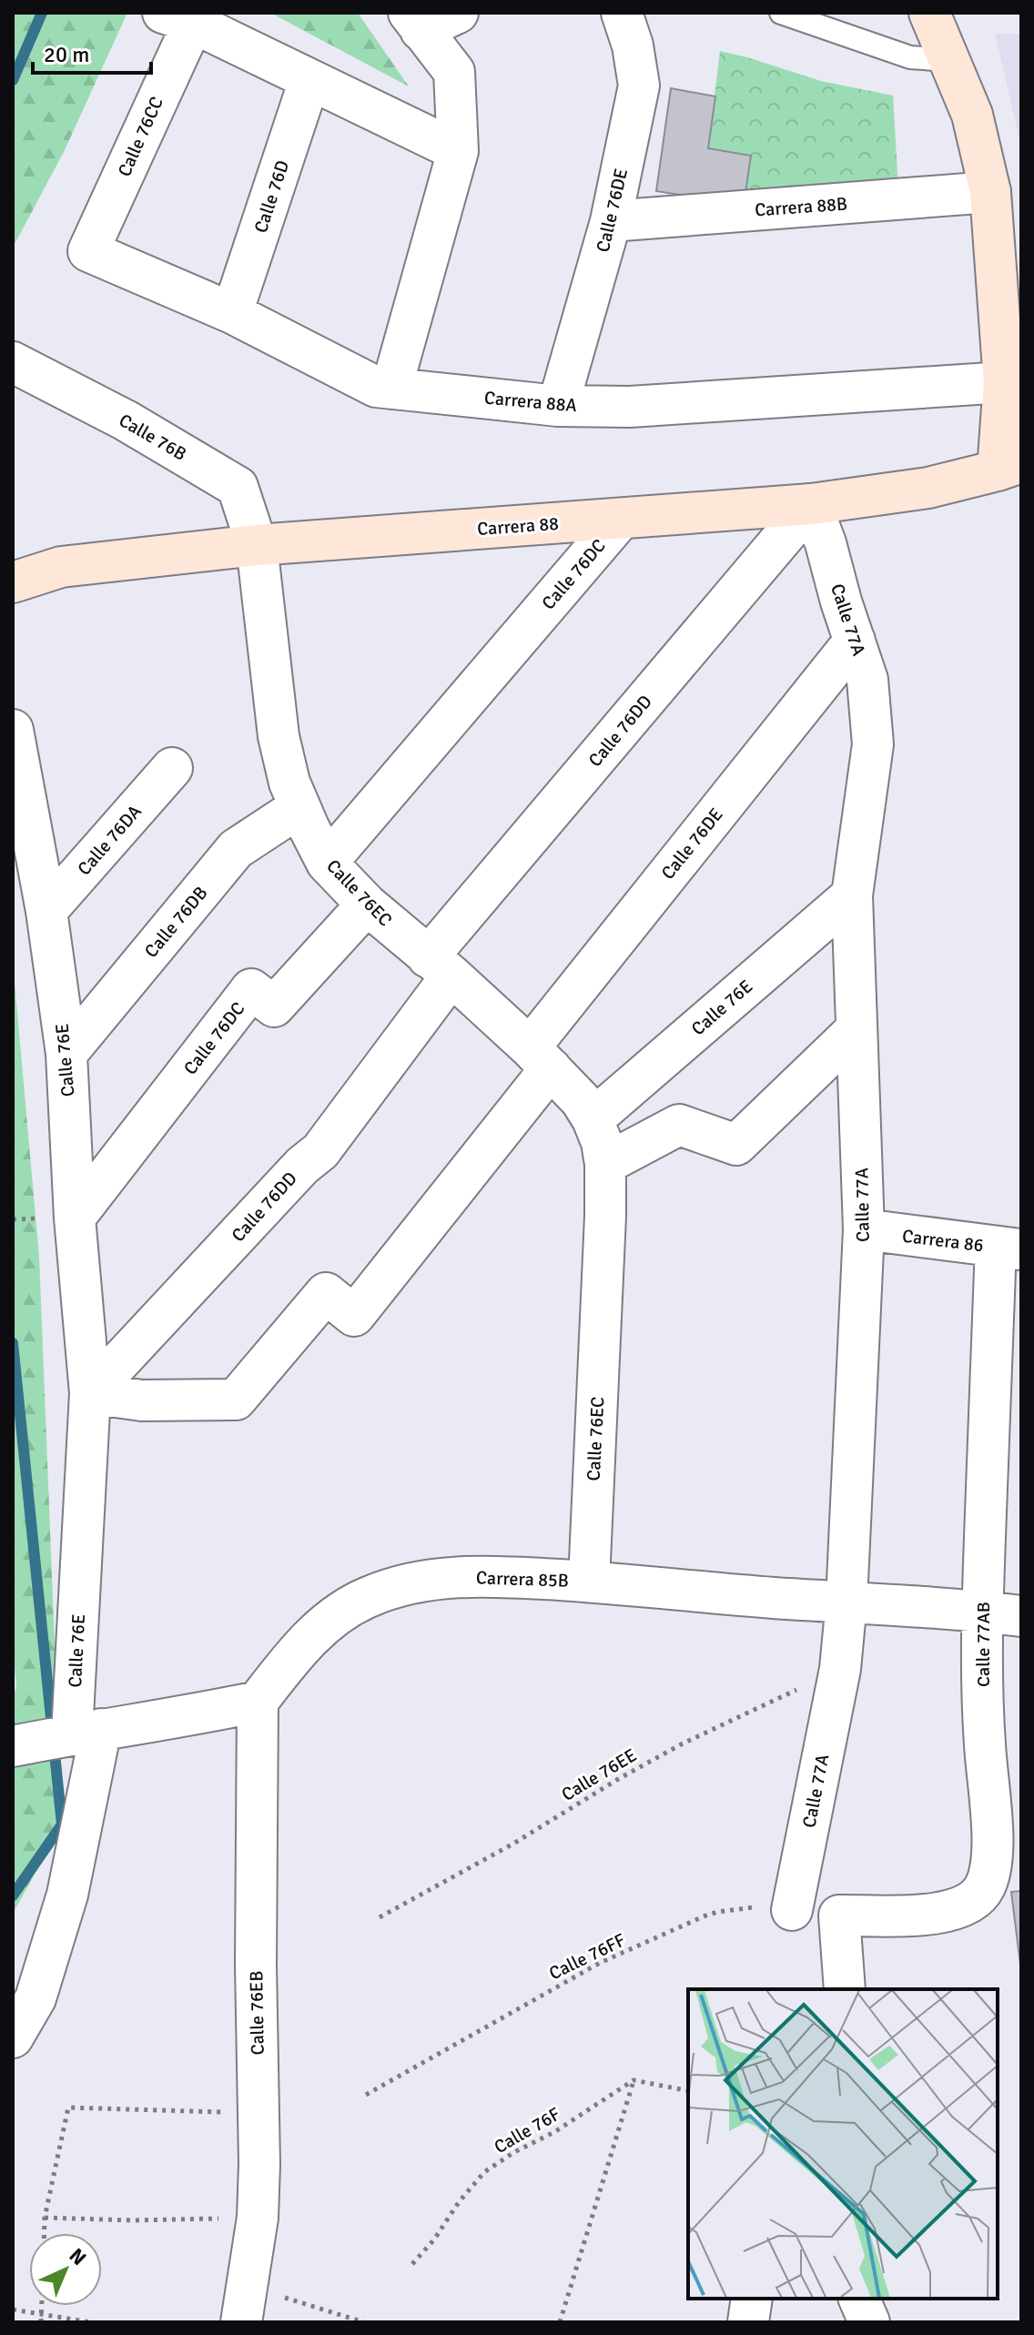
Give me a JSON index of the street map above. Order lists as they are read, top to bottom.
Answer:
{
  "streets": {
    "street": [
      "Calle 76CC",
      "Calle 76D",
      "Carrera 88B",
      "Calle 76DE",
      "Carrera 88A",
      "Calle 76B",
      "Carrera 88",
      "Calle 76DC",
      "Calle 77A",
      "Calle 76DD",
      "Calle 76DA",
      "Calle 76EC",
      "Calle 76DB",
      "Calle 76E",
      "Carrera 86",
      "Carrera 85B",
      "Calle 77AB",
      "Calle 76EB"
    ],
    "path": ["Calle 76EE", "Calle 76FF", "Calle 76F"]
  },
  "crossings": [
    ["Calle 76CC", "Carrera 88A"],
    ["Calle 76D", "Carrera 88A"],
    ["Carrera 88B", "Calle 76DE"],
    ["Calle 76DE", "Carrera 88A"],
    ["Calle 76DE", "Calle 77A"],
    ["Calle 76DE", "Calle 76EC"],
    ["Calle 76B", "Carrera 88"],
    ["Calle 76B", "Calle 76EC"],
    ["Carrera 88", "Calle 76DC"],
    ["Carrera 88", "Calle 77A"],
    ["Carrera 88", "Calle 76DD"],
    ["Carrera 88", "Calle 76EC"],
    ["Calle 76DC", "Calle 76EC"],
    ["Calle 76DC", "Calle 76E"],
    ["Calle 77A", "Calle 76DD"],
    ["Calle 77A", "Calle 76E"],
    ["Calle 77A", "Carrera 86"],
    ["Calle 77A", "Carrera 85B"],
    ["Calle 77A", "Calle 76EE"],
    ["Calle 77A", "Calle 76FF"],
    ["Calle 76DD", "Calle 76EC"],
    ["Calle 76DD", "Calle 76E"],
    ["Calle 76DA", "Calle 76E"],
    ["Calle 76EC", "Calle 76DB"],
    ["Calle 76EC", "Calle 76E"],
    ["Calle 76EC", "Carrera 85B"],
    ["Calle 76DB", "Calle 76E"],
    ["Carrera 86", "Calle 77AB"],
    ["Carrera 85B", "Calle 77AB"],
    ["Carrera 85B", "Calle 76EB"]
  ],
  "scale_bar": "20 m",
  "north": "top right"
}
